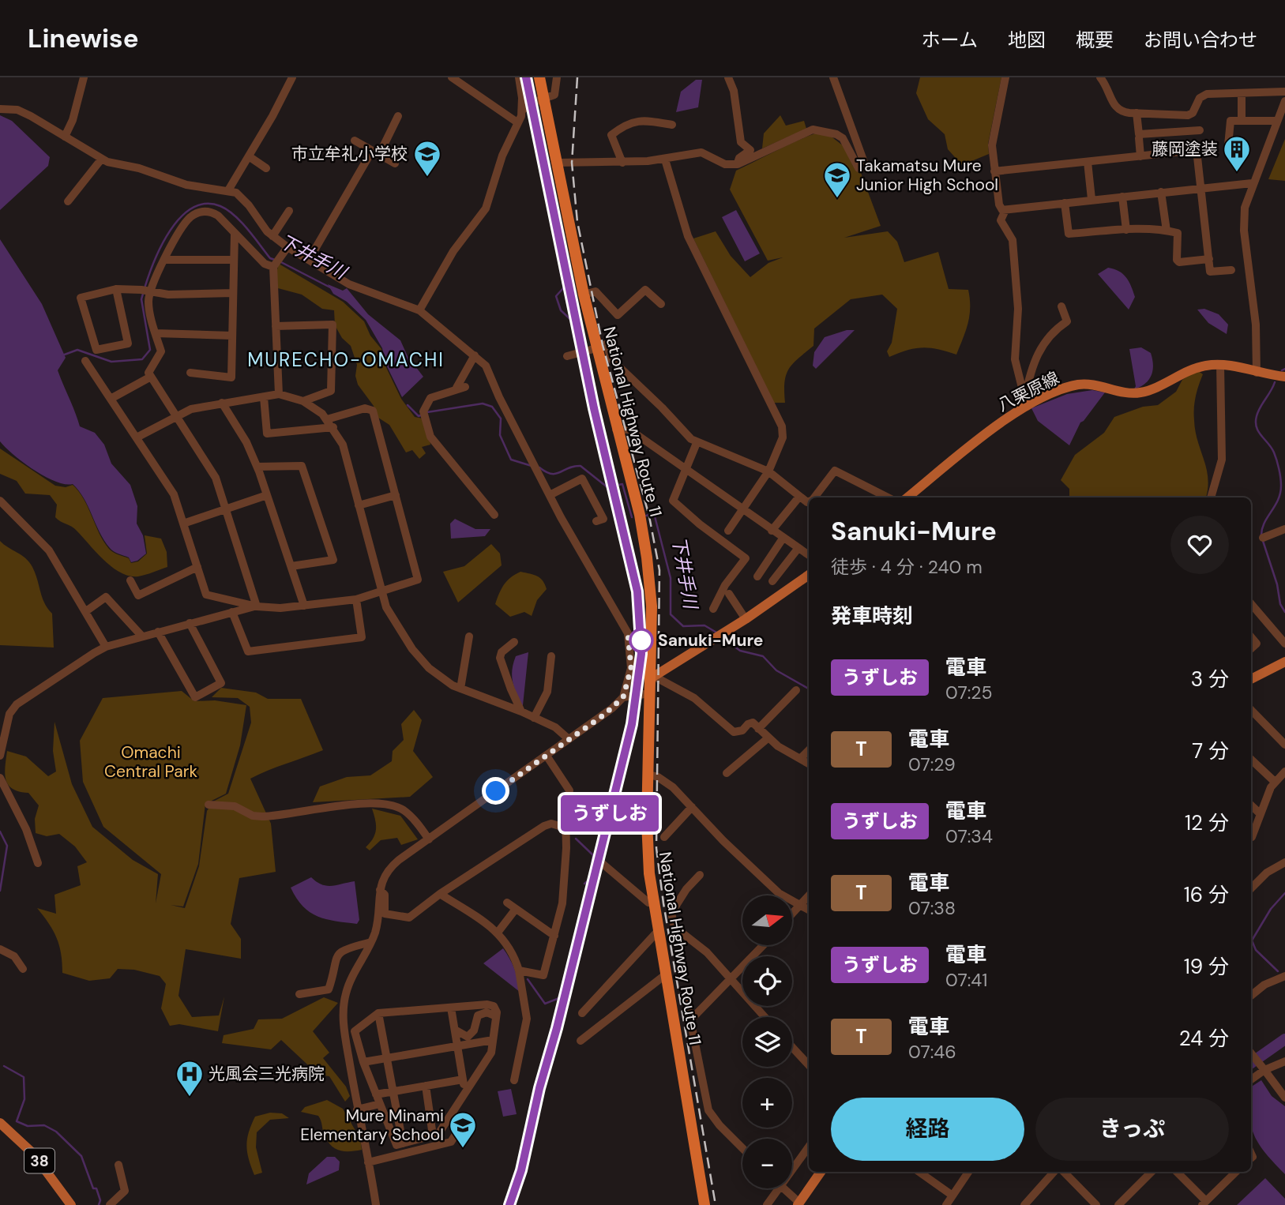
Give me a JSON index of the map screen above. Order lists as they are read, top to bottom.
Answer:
{
  "streets": {
    "highway": ["National Highway Route 11"],
    "main road": ["八栗原線", "38"]
  },
  "districts": ["MURECHO-OMACHI"],
  "water": ["下井手川"],
  "parks": ["Omachi Central Park"],
  "places": {
    "building": ["藤岡塗装"],
    "school or university": ["市立牟礼小学校", "Takamatsu Mure Junior High School", "Mure Minami Elementary School"],
    "other": ["Sanuki-Mure"],
    "hospital": ["光風会三光病院"]
  },
  "north": "right",
  "page": {
    "header": "Linewise",
    "nav": [
      "ホーム",
      "地図",
      "概要",
      "お問い合わせ"
    ],
    "on_map": "うずしお",
    "heading": [
      ["Sanuki-Mure", "徒歩 · 4 分 · 240 m"],
      "発車時刻"
    ],
    "list": [
      {
        "mark": "うずしお",
        "name": "電車",
        "note": "07:25",
        "value": "3 分"
      },
      {
        "mark": "T",
        "name": "電車",
        "note": "07:29",
        "value": "7 分"
      },
      {
        "mark": "うずしお",
        "name": "電車",
        "note": "07:34",
        "value": "12 分"
      },
      {
        "mark": "T",
        "name": "電車",
        "note": "07:38",
        "value": "16 分"
      },
      {
        "mark": "うずしお",
        "name": "電車",
        "note": "07:41",
        "value": "19 分"
      },
      {
        "mark": "T",
        "name": "電車",
        "note": "07:46",
        "value": "24 分"
      }
    ],
    "map_buttons": ["+", "−"],
    "buttons": ["経路", "きっぷ"]
  }
}
